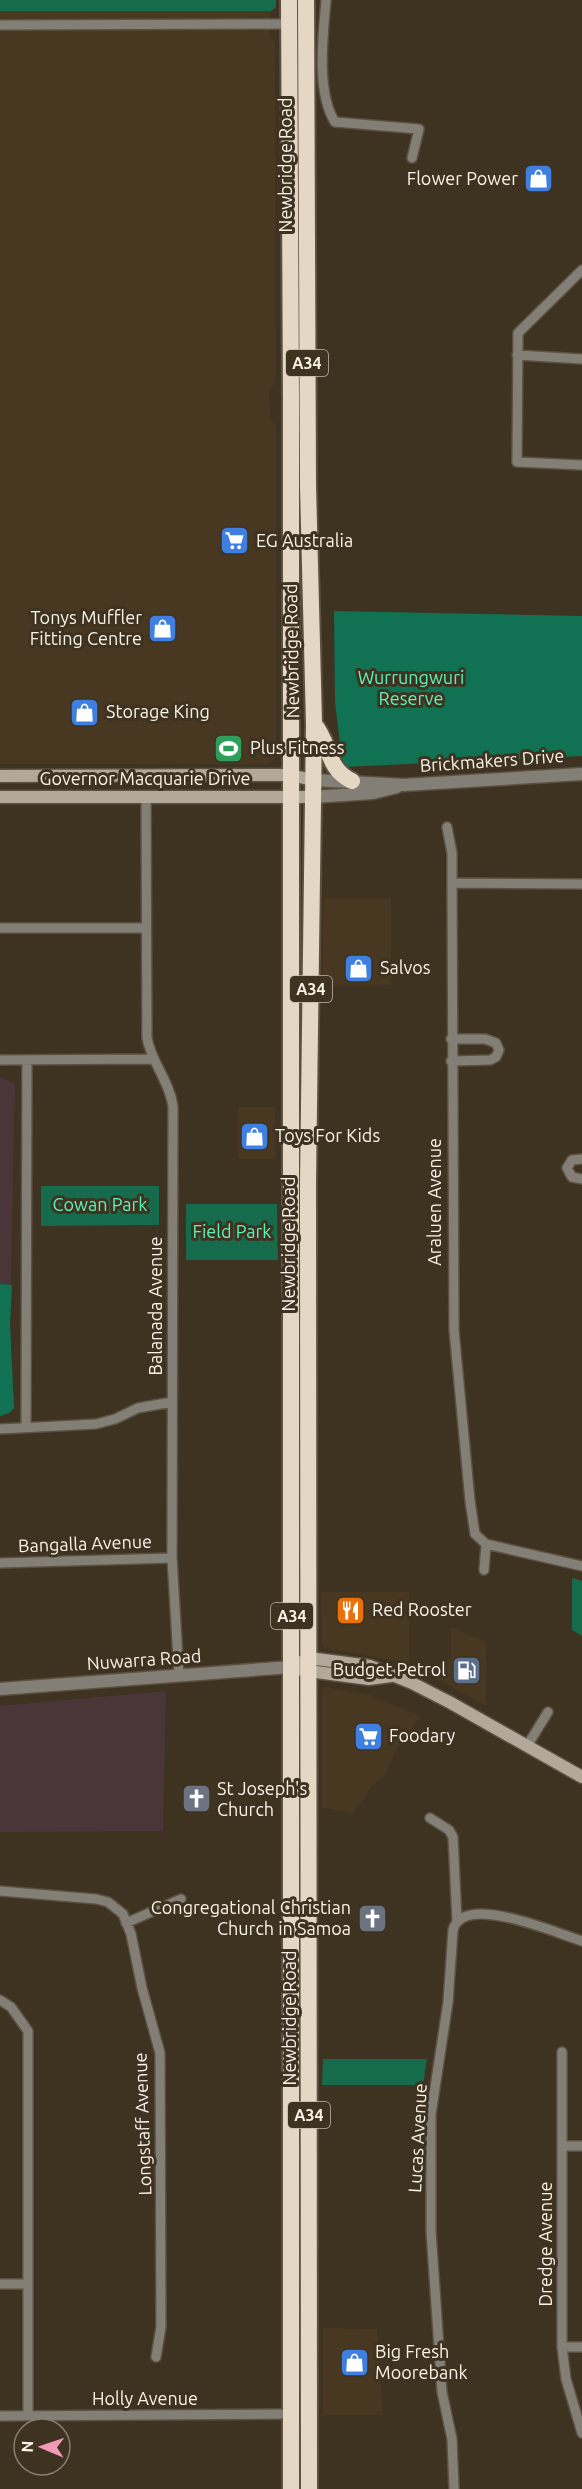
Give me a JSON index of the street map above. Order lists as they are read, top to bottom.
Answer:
{
  "streets": {
    "highway": ["Newbridge Road", "A34"],
    "main road": ["Brickmakers Drive", "Governor Macquarie Drive", "Nuwarra Road"],
    "street": [
      "Araluen Avenue",
      "Balanada Avenue",
      "Bangalla Avenue",
      "Longstaff Avenue",
      "Lucas Avenue",
      "Dredge Avenue",
      "Holly Avenue"
    ]
  },
  "crossings": [
    ["Newbridge Road", "Brickmakers Drive"],
    ["Newbridge Road", "Governor Macquarie Drive"],
    ["Newbridge Road", "Nuwarra Road"],
    ["Newbridge Road", "Holly Avenue"],
    ["Brickmakers Drive", "Governor Macquarie Drive"],
    ["Governor Macquarie Drive", "Balanada Avenue"],
    ["Balanada Avenue", "Bangalla Avenue"],
    ["Balanada Avenue", "Nuwarra Road"]
  ],
  "parks": ["Wurrungwuri Reserve", "Cowan Park", "Field Park"],
  "places": {
    "shop": [
      "Flower Power",
      "Tonys Muffler Fitting Centre",
      "Storage King",
      "Salvos",
      "Toys For Kids",
      "Big Fresh Moorebank"
    ],
    "supermarket": ["EG Australia", "Foodary"],
    "sports": ["Plus Fitness"],
    "restaurant": ["Red Rooster"],
    "fuel station": ["Budget Petrol"],
    "church": ["St Joseph's Church", "Congregational Christian Church in Samoa"]
  },
  "north": "left"
}
